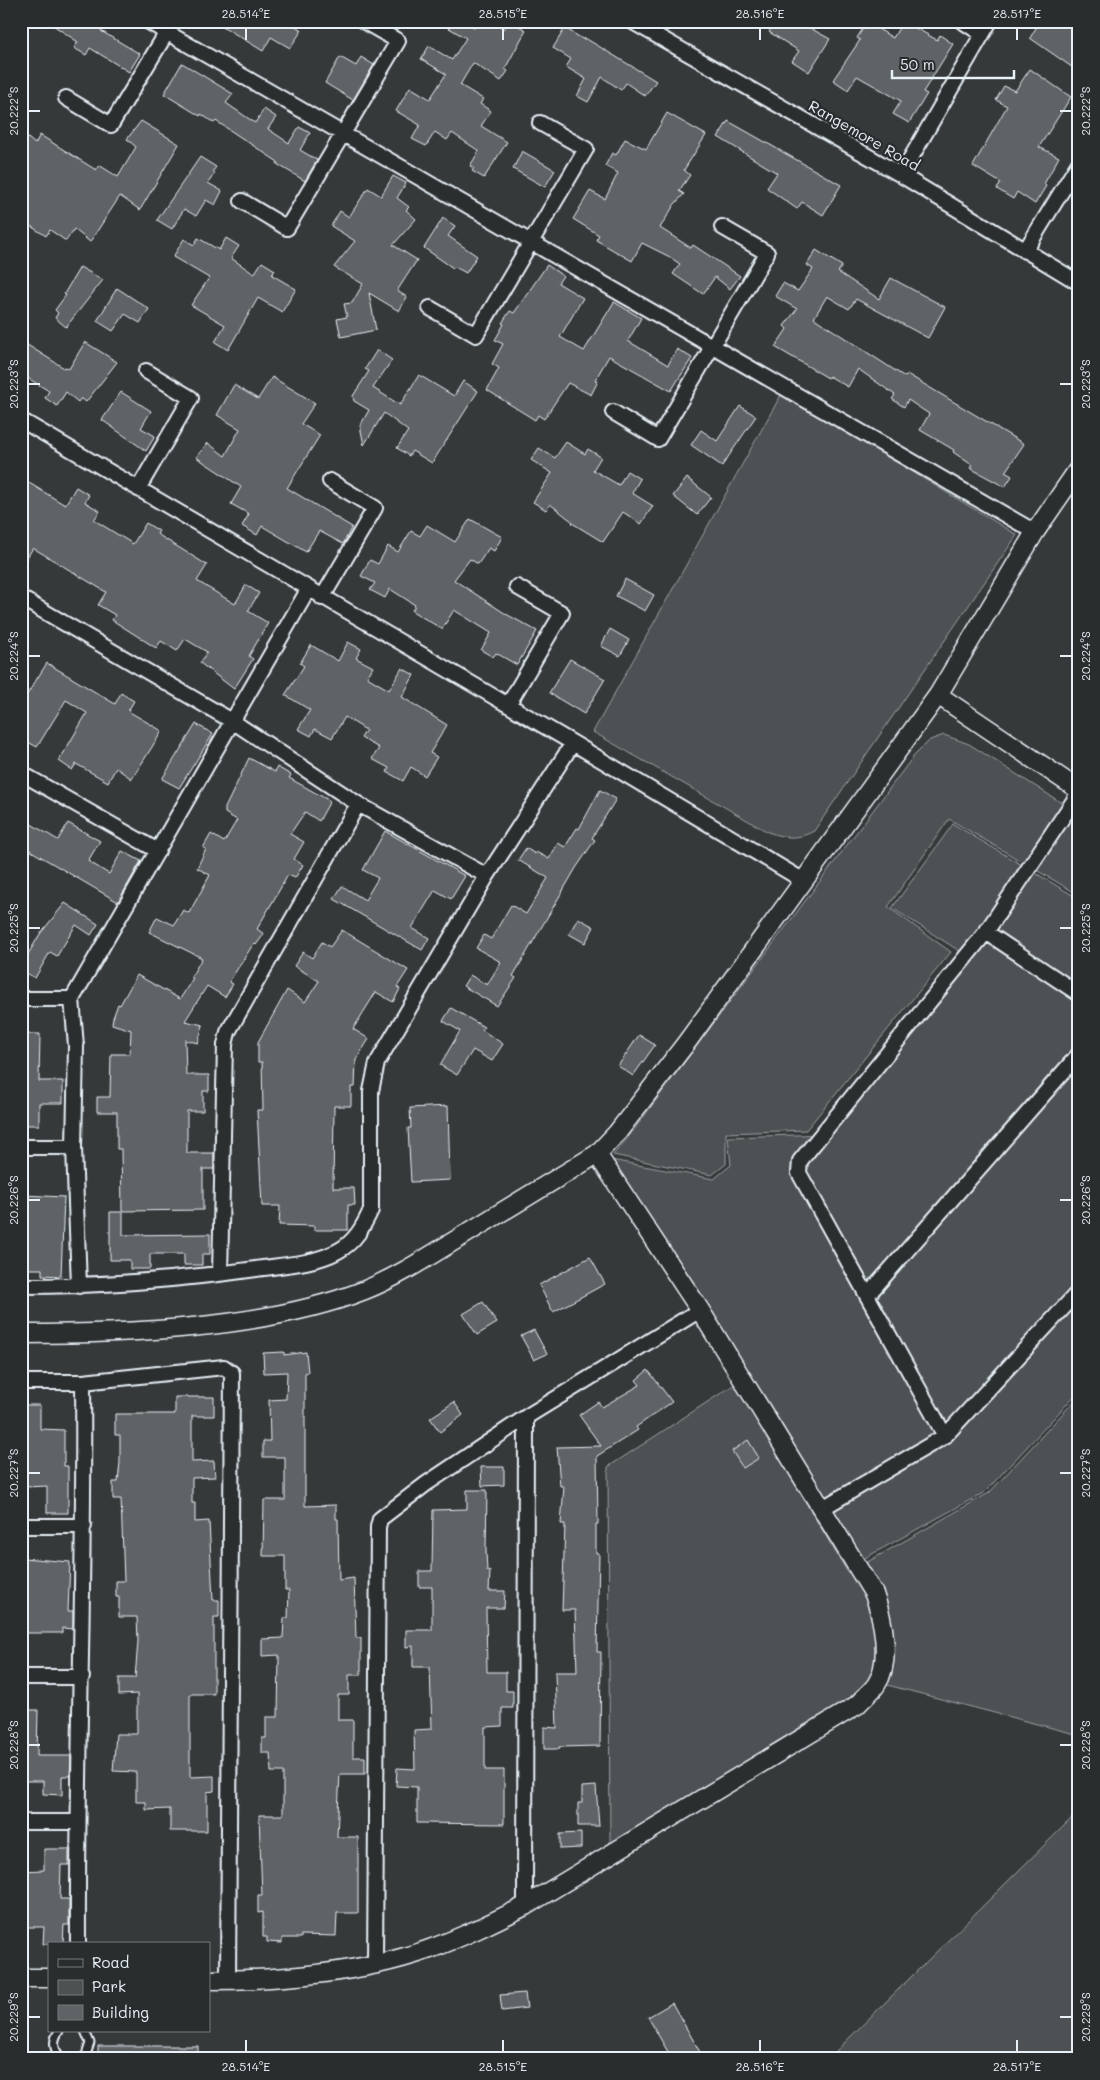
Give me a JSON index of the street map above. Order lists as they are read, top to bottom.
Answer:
{
  "streets": {
    "street": ["Rangemore Road"]
  },
  "legend": ["Road", "Park", "Building"],
  "scale_bar": "50 m",
  "coordinates": [
    "28.514°E",
    "28.515°E",
    "28.516°E",
    "28.517°E",
    "20.222°S",
    "20.223°S",
    "20.224°S",
    "20.225°S",
    "20.226°S",
    "20.227°S",
    "20.228°S",
    "20.229°S"
  ]
}
